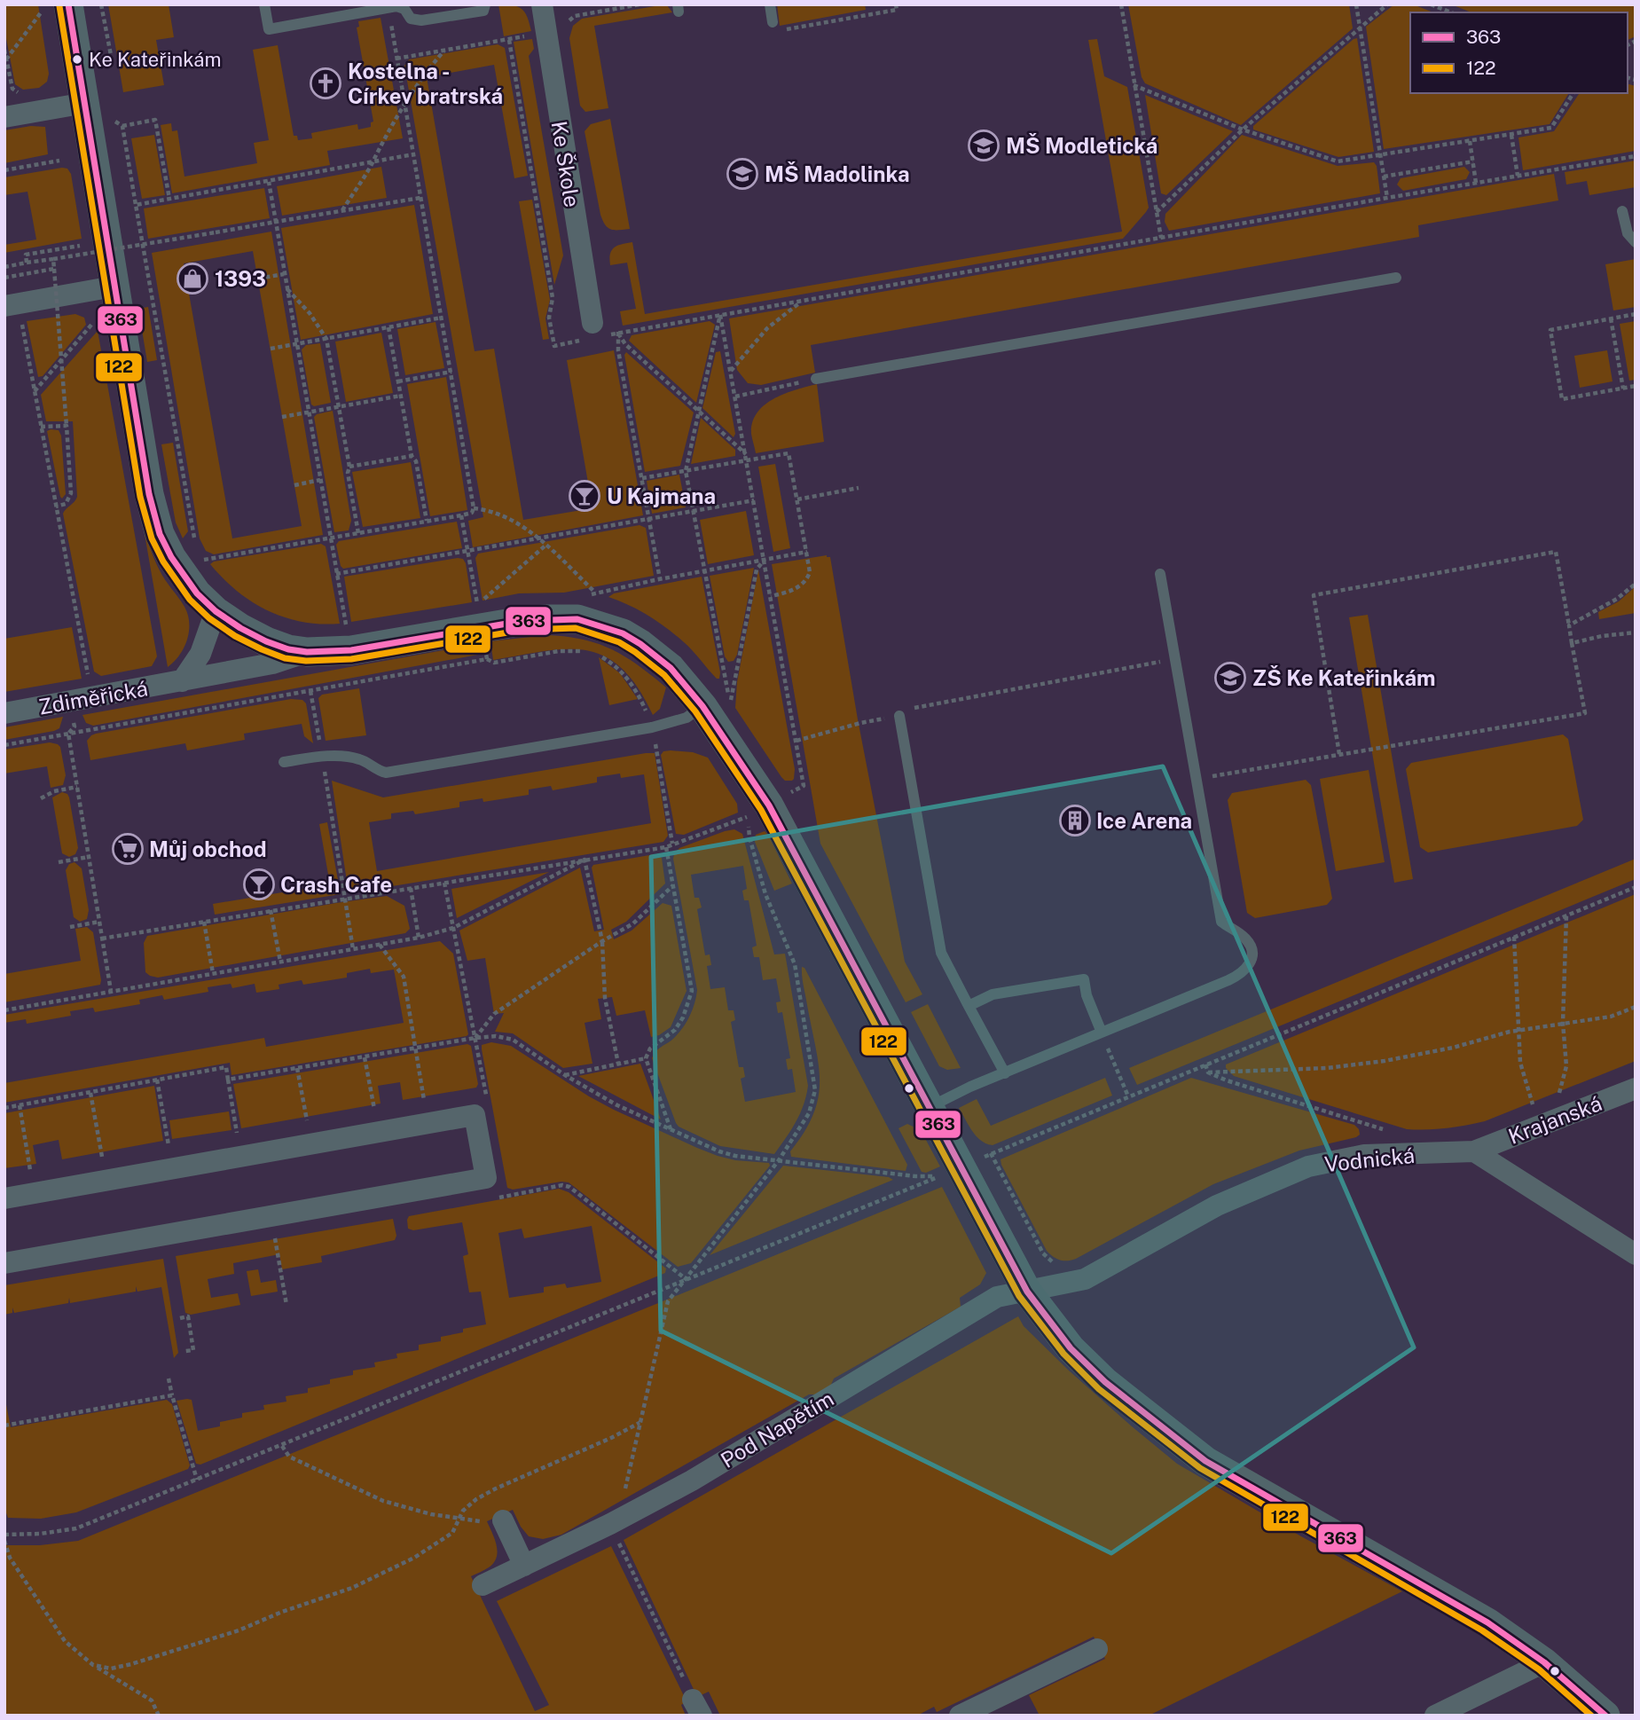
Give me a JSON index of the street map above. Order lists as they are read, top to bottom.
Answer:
{
  "streets": {
    "street": [
      "Ke Škole",
      "Zdiměřická",
      "Krajanská",
      "Vodnická",
      "Pod Napětím"
    ]
  },
  "crossings": [
    ["Krajanská", "Vodnická"],
    ["Vodnická", "Pod Napětím"]
  ],
  "places": {
    "other": ["Ke Kateřinkám"],
    "church": ["Kostelna - Církev bratrská"],
    "school or university": ["MŠ Modletická", "MŠ Madolinka", "ZŠ Ke Kateřinkám"],
    "shop": ["1393"],
    "bar": ["U Kajmana", "Crash Cafe"],
    "building": ["Ice Arena"],
    "supermarket": ["Můj obchod"]
  },
  "lines": ["transit line 363", "transit line 122"],
  "legend": ["363", "122"]
}
